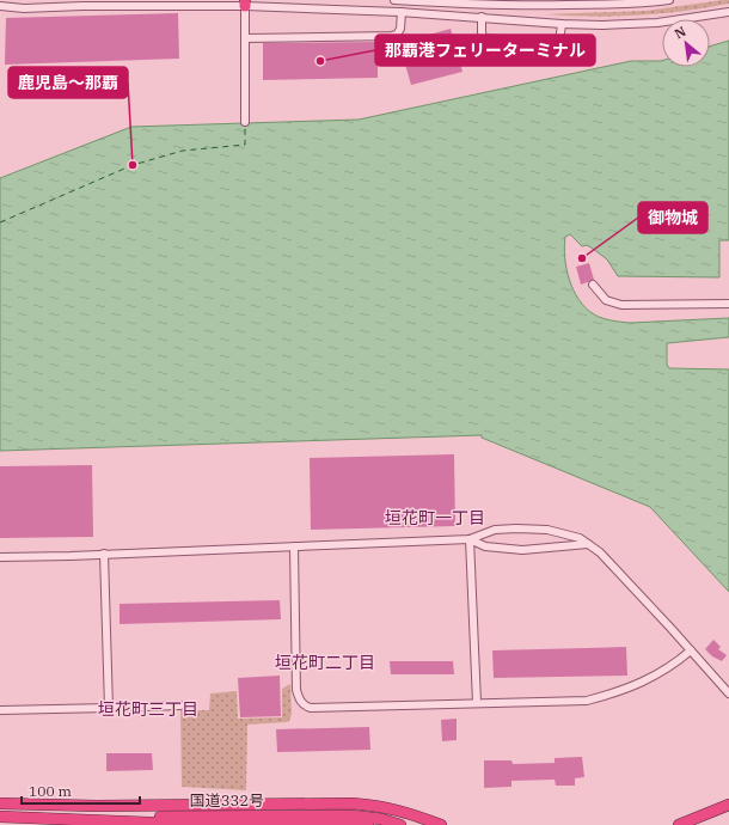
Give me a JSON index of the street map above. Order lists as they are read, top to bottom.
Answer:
{
  "streets": {
    "highway": ["国道332号"]
  },
  "districts": ["垣花町一丁目", "垣花町二丁目", "垣花町三丁目"],
  "places": ["那覇港フェリーターミナル", "鹿児島～那覇", "御物城"],
  "scale_bar": "100 m",
  "north": "top left"
}
